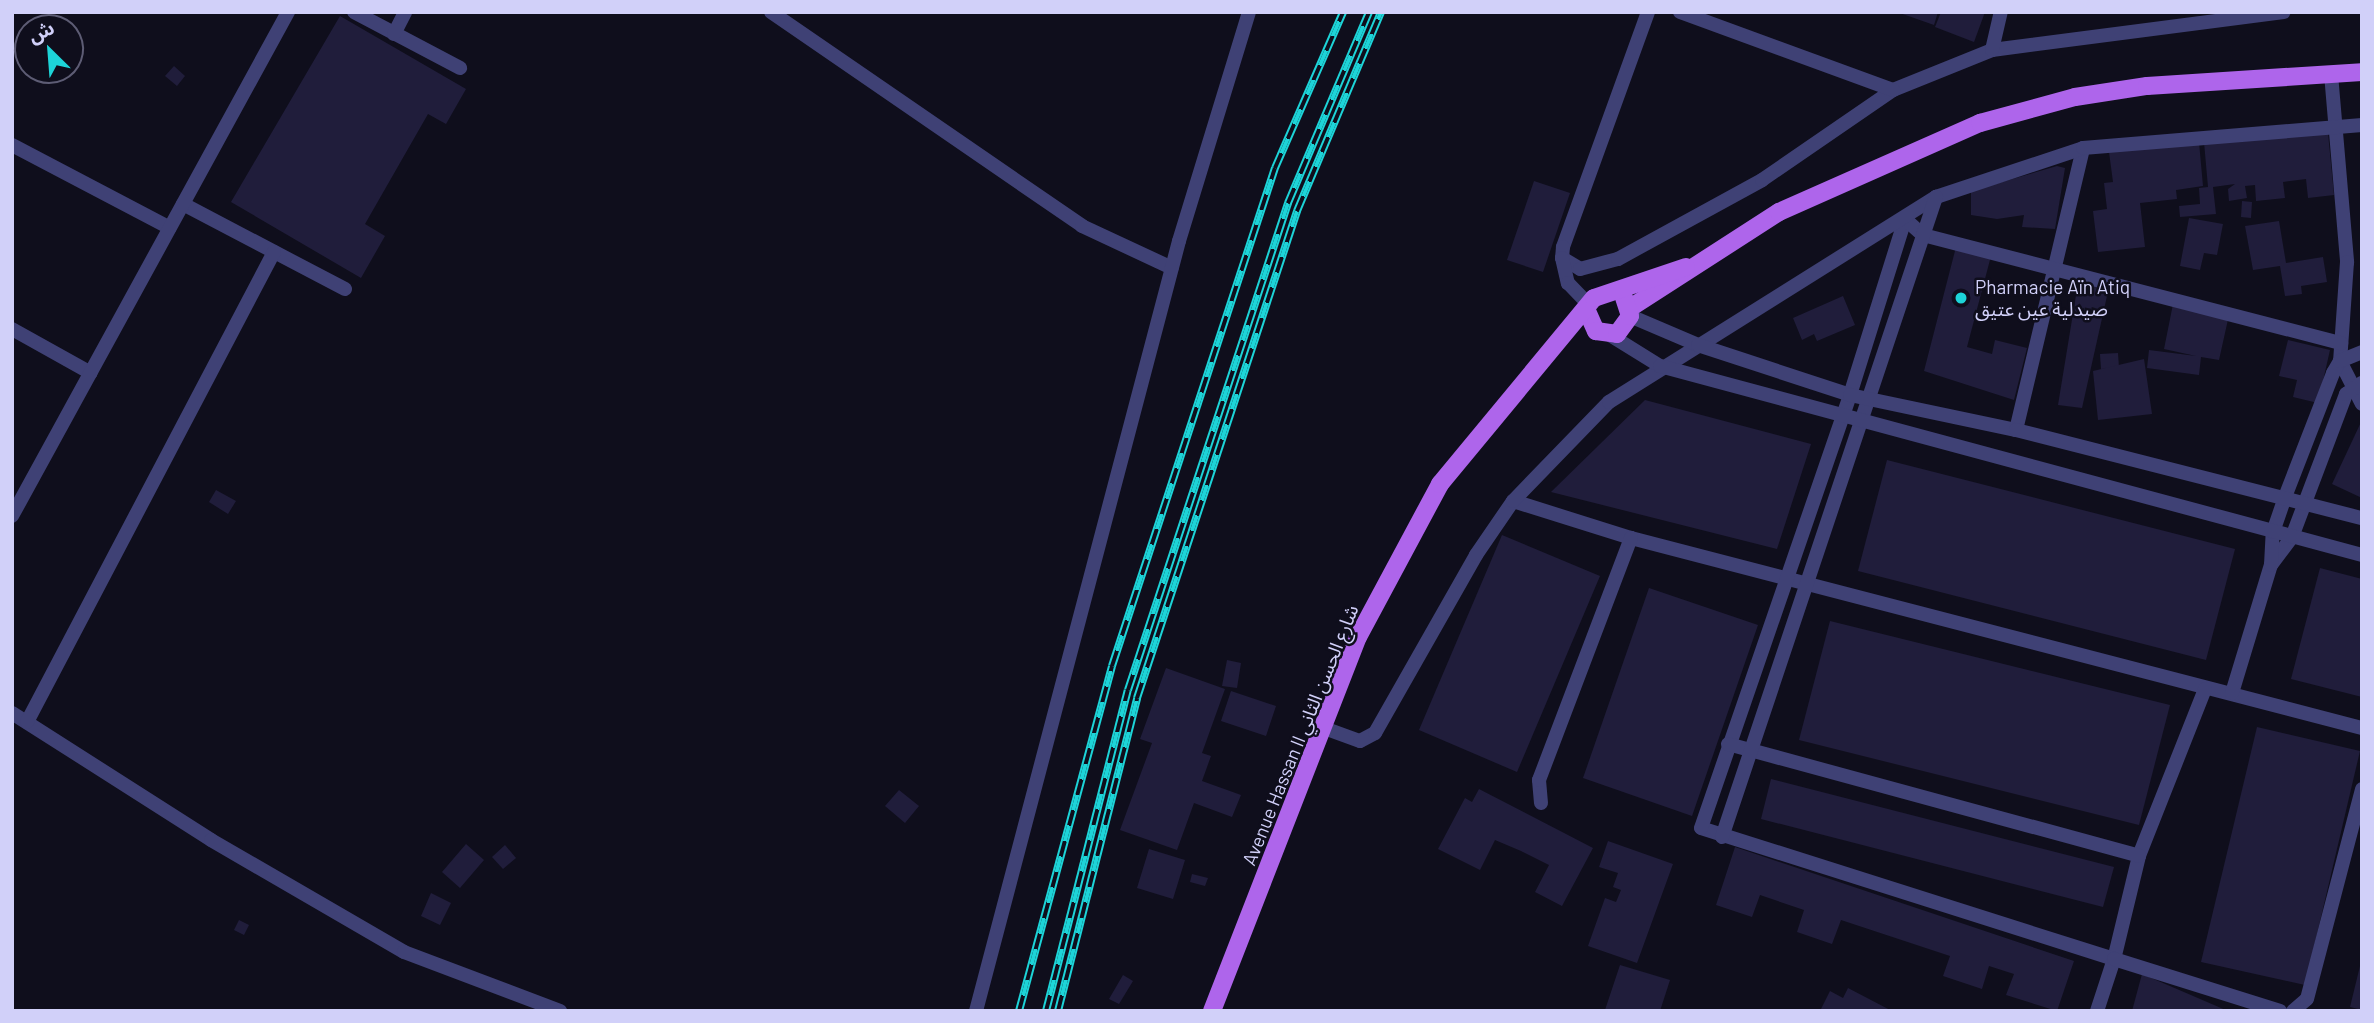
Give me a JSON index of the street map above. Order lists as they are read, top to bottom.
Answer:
{
  "streets": {
    "main road": ["Avenue Hassan II شارع الحسن الثاني"]
  },
  "places": ["Pharmacie Aïn Atiq صيدلية عين عتيق"],
  "north": "top left"
}
